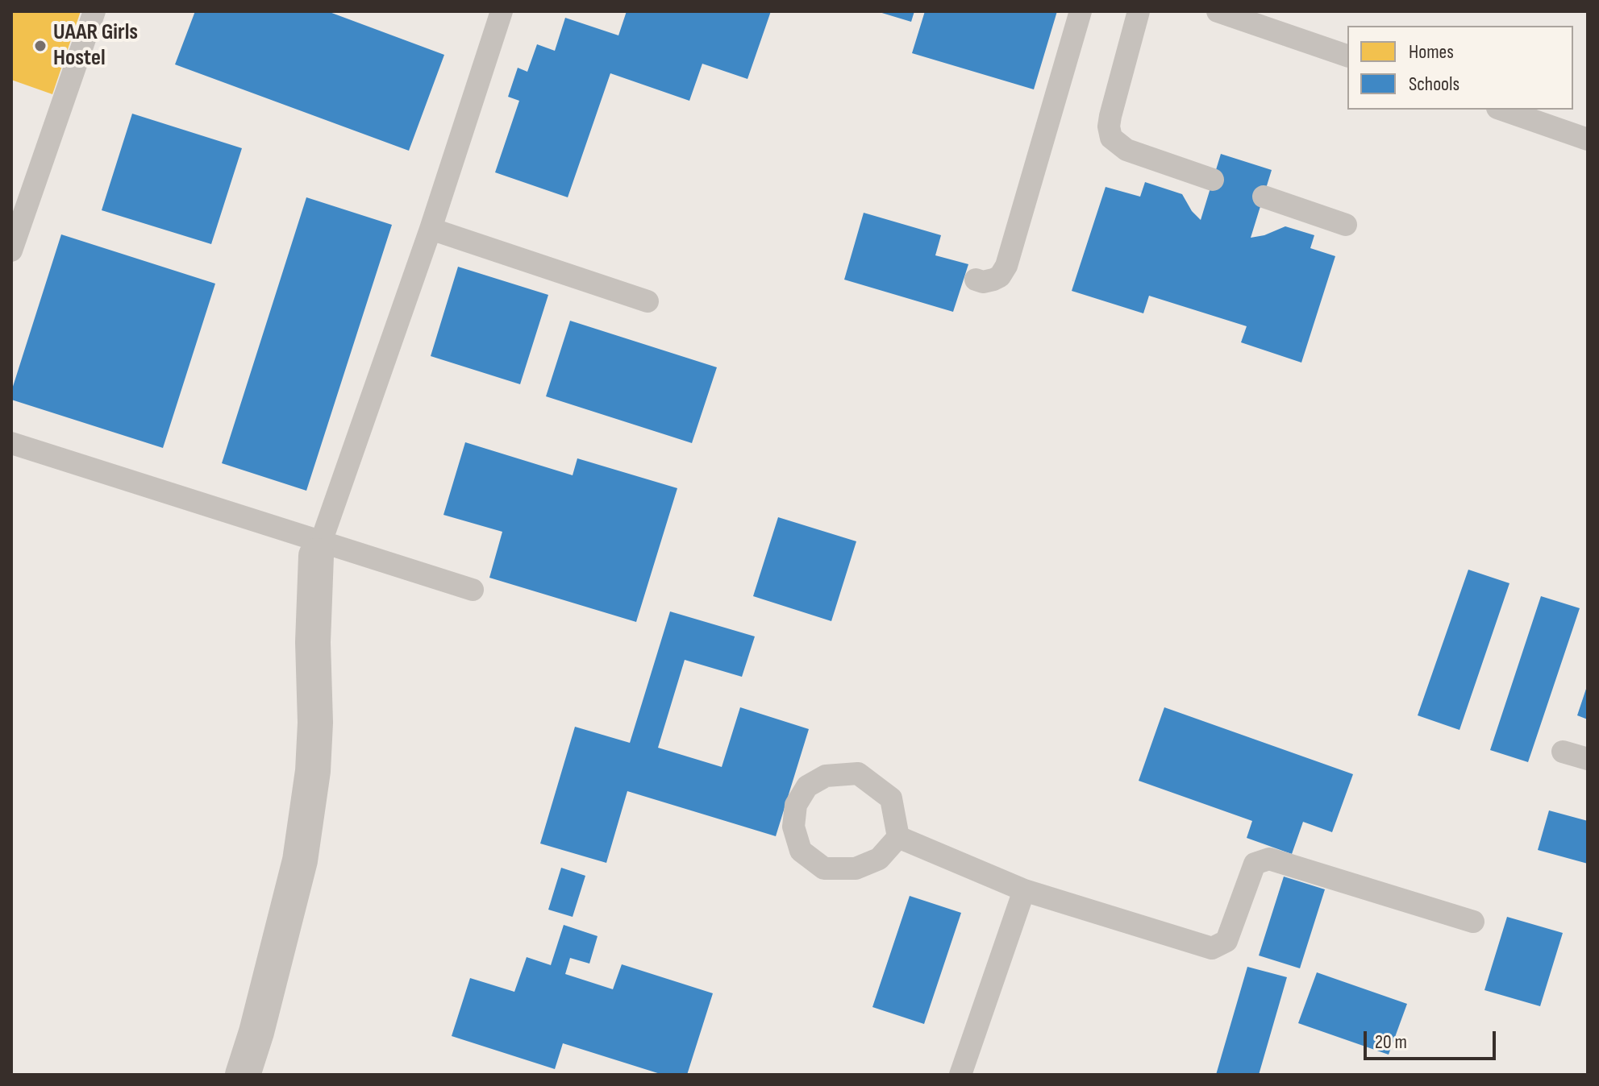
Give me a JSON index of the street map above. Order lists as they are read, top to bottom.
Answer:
{
  "places": ["UAAR Girls Hostel"],
  "legend": ["Homes", "Schools"],
  "scale_bar": "20 m"
}
